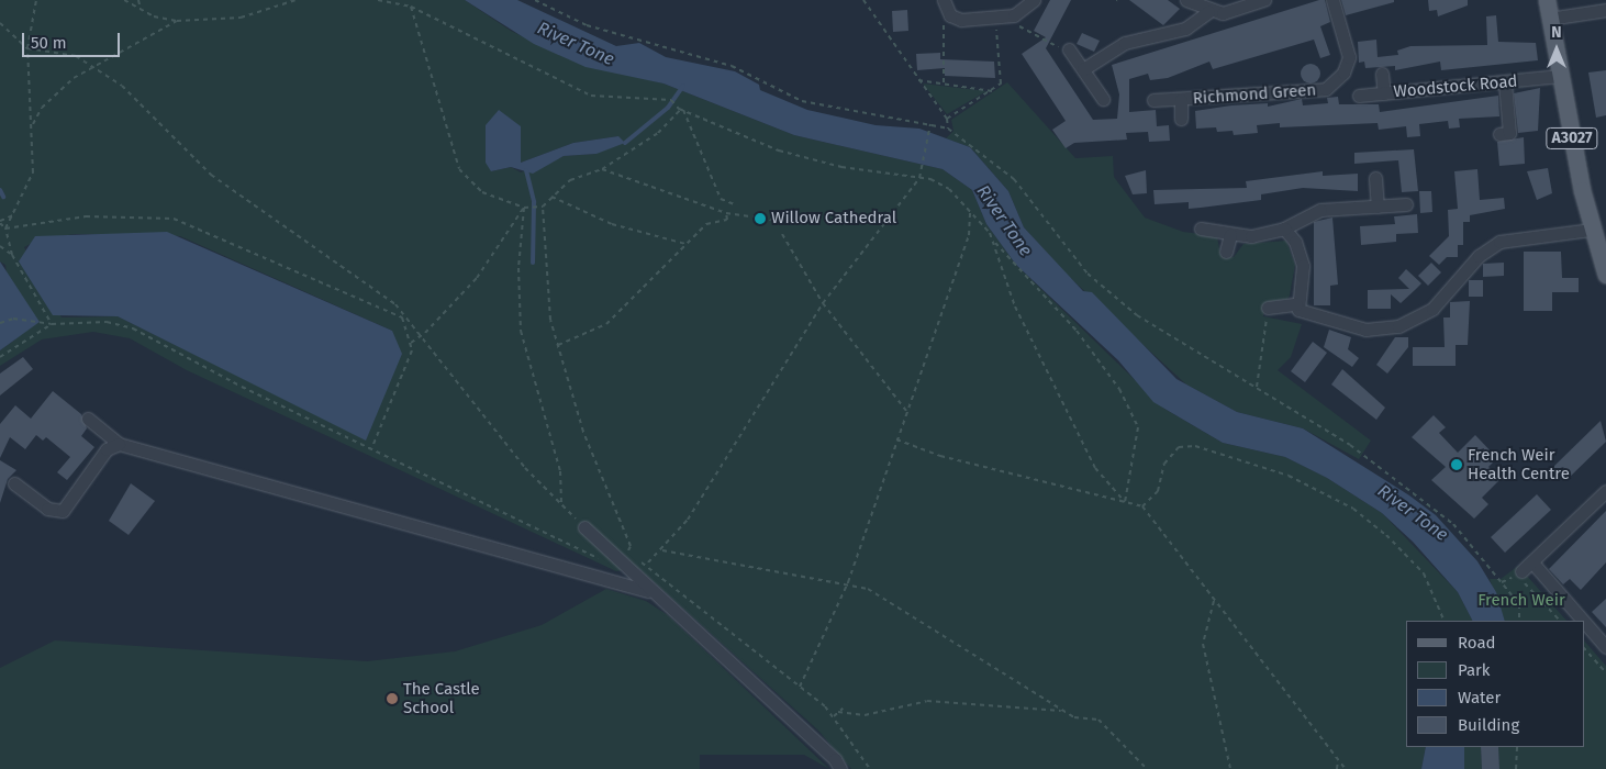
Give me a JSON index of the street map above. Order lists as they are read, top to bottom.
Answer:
{
  "streets": {
    "main road": ["A3027"],
    "street": ["Woodstock Road", "Richmond Green"]
  },
  "crossings": [
    ["Woodstock Road", "A3027"]
  ],
  "water": ["River Tone"],
  "parks": ["French Weir"],
  "places": ["Willow Cathedral", "French Weir Health Centre", "The Castle School"],
  "legend": [
    "Road",
    "Park",
    "Water",
    "Building"
  ],
  "scale_bar": "50 m",
  "north": "top"
}
